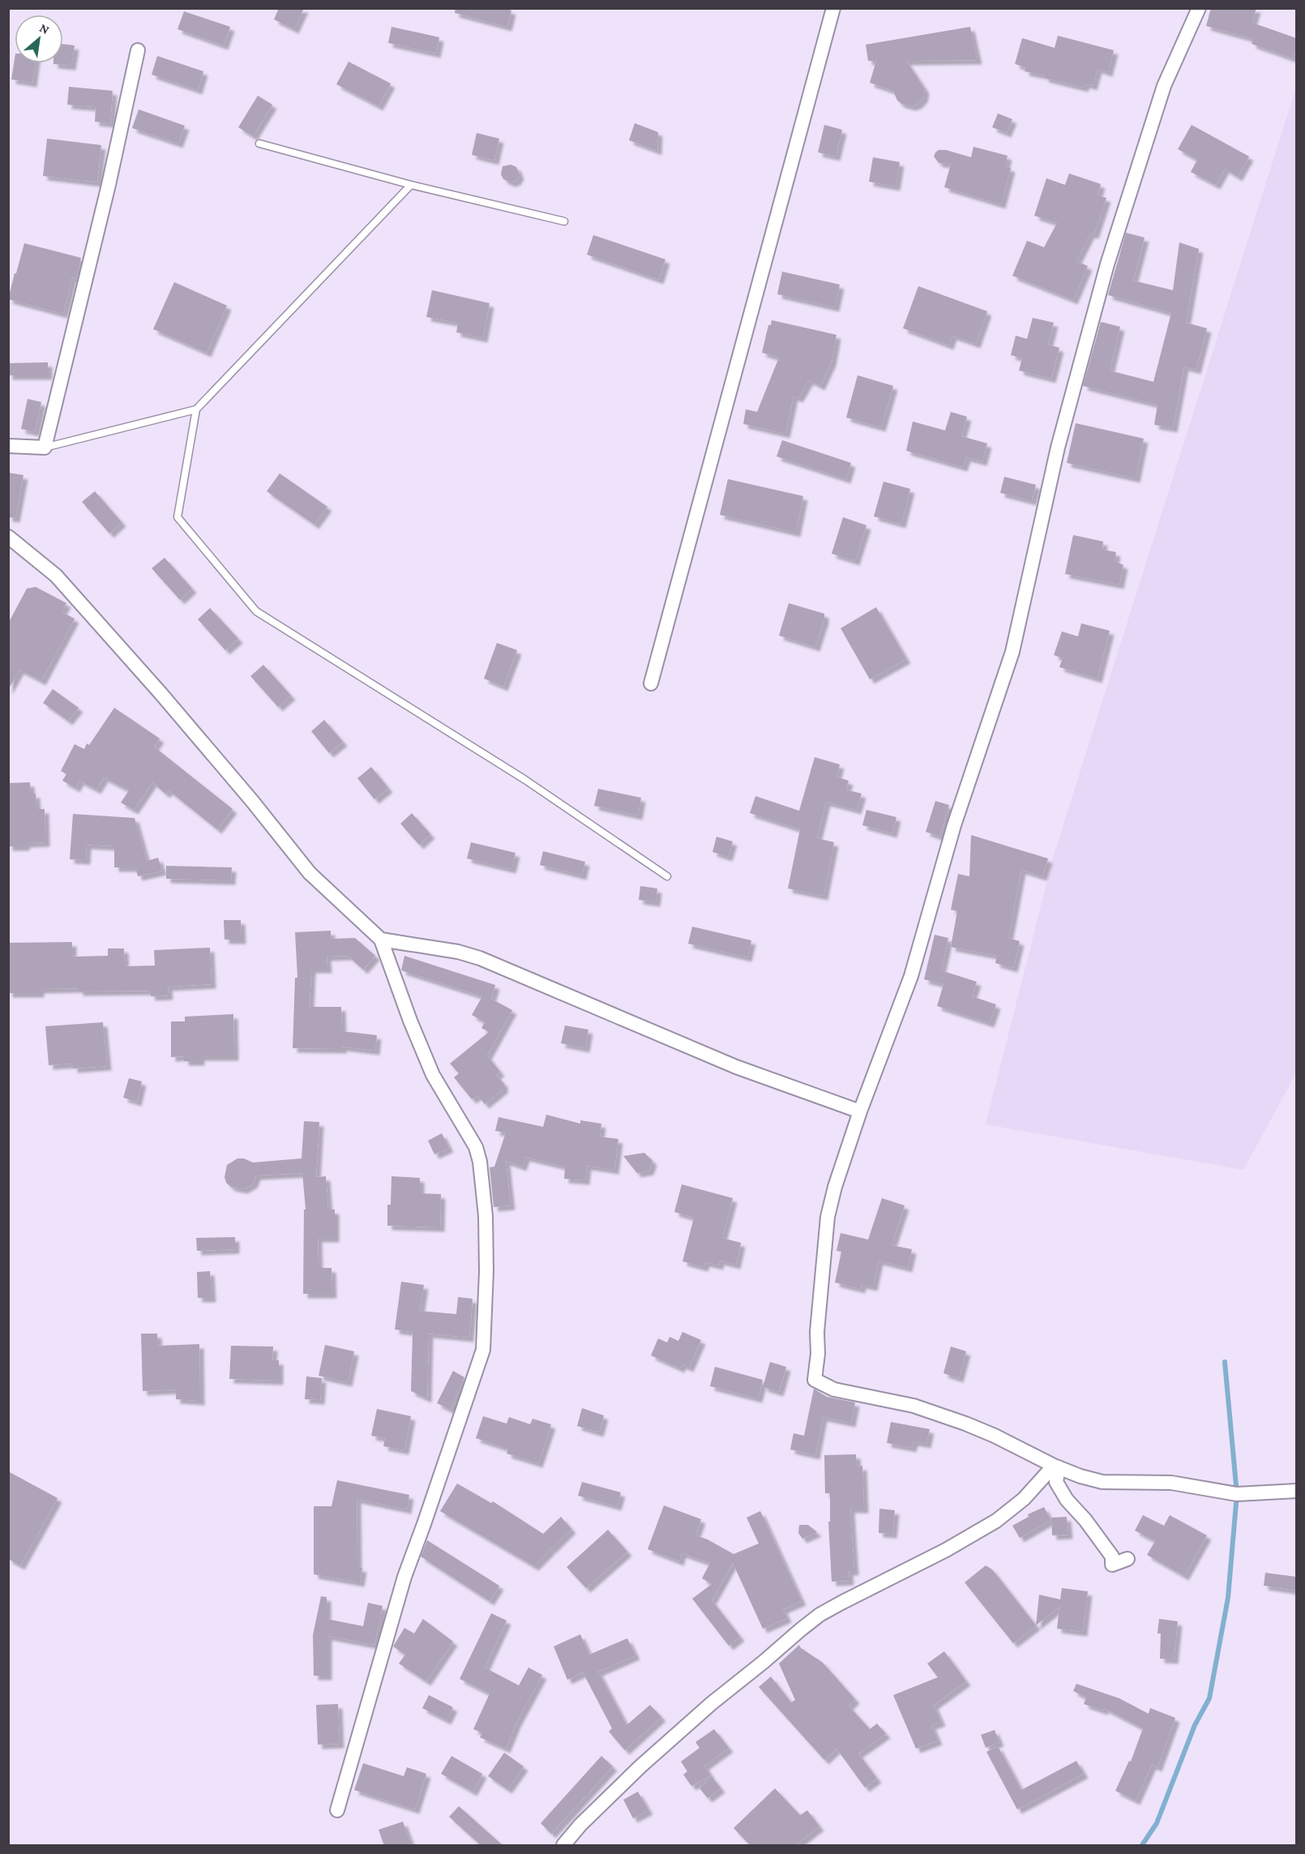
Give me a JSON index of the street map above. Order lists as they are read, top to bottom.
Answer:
{
  "north": "top right"
}
